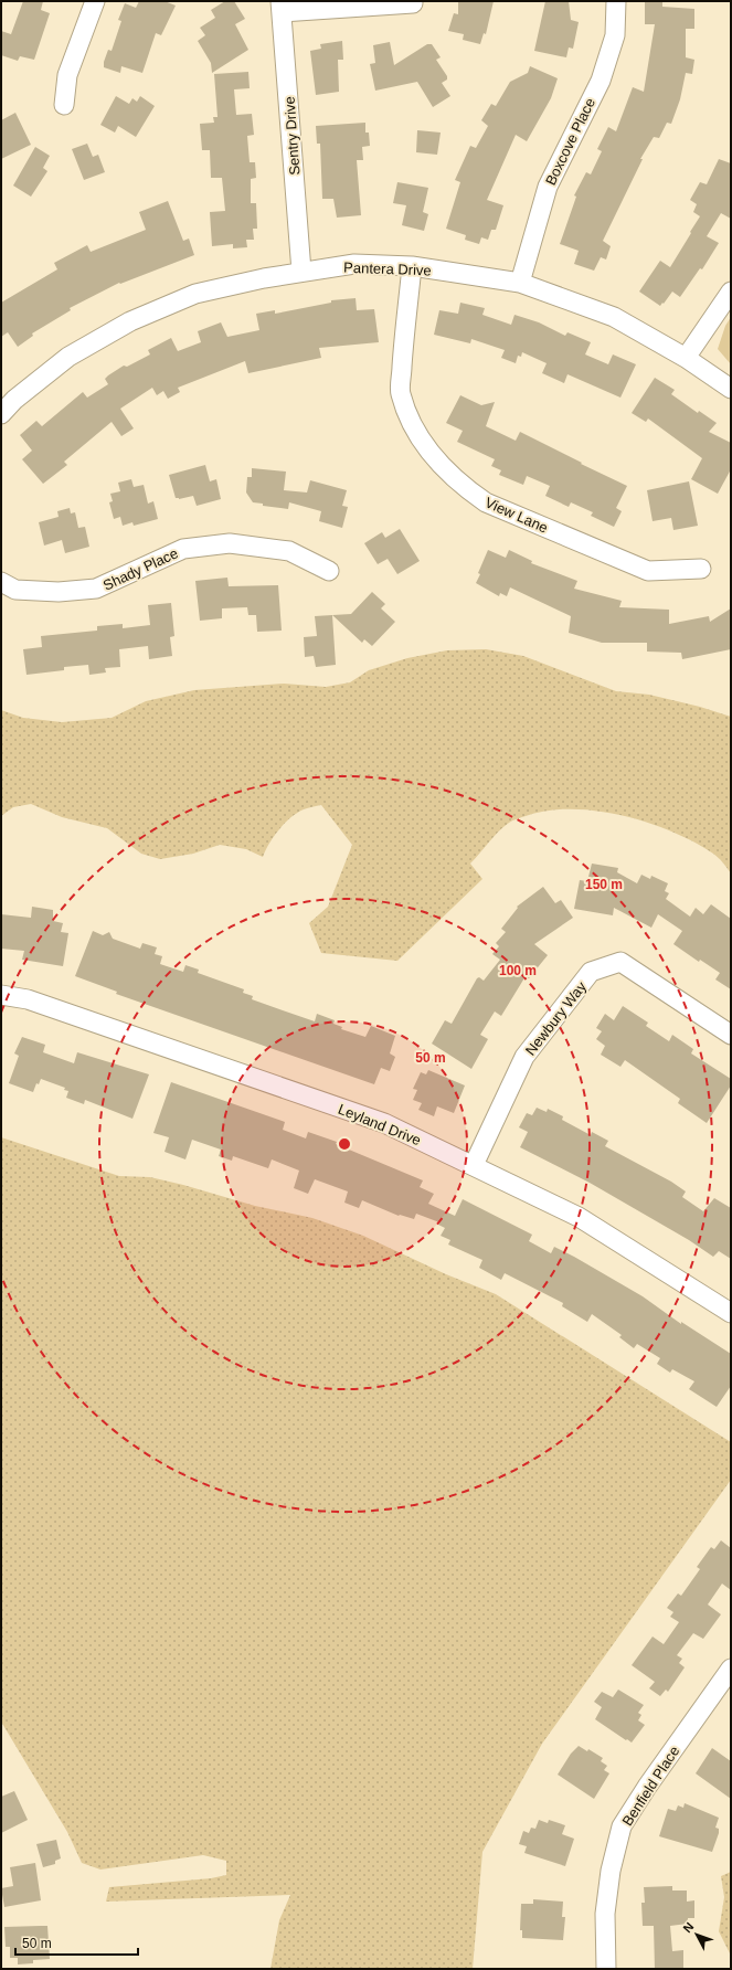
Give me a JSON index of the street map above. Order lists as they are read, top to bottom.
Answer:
{
  "streets": {
    "street": [
      "Sentry Drive",
      "Boxcove Place",
      "Pantera Drive",
      "View Lane",
      "Shady Place",
      "Newbury Way",
      "Leyland Drive",
      "Benfield Place"
    ]
  },
  "crossings": [
    ["Sentry Drive", "Pantera Drive"],
    ["Boxcove Place", "Pantera Drive"],
    ["Pantera Drive", "View Lane"],
    ["Newbury Way", "Leyland Drive"]
  ],
  "scale_bar": "50 m",
  "north": "top left",
  "rings": ["150 m", "100 m", "50 m"]
}
